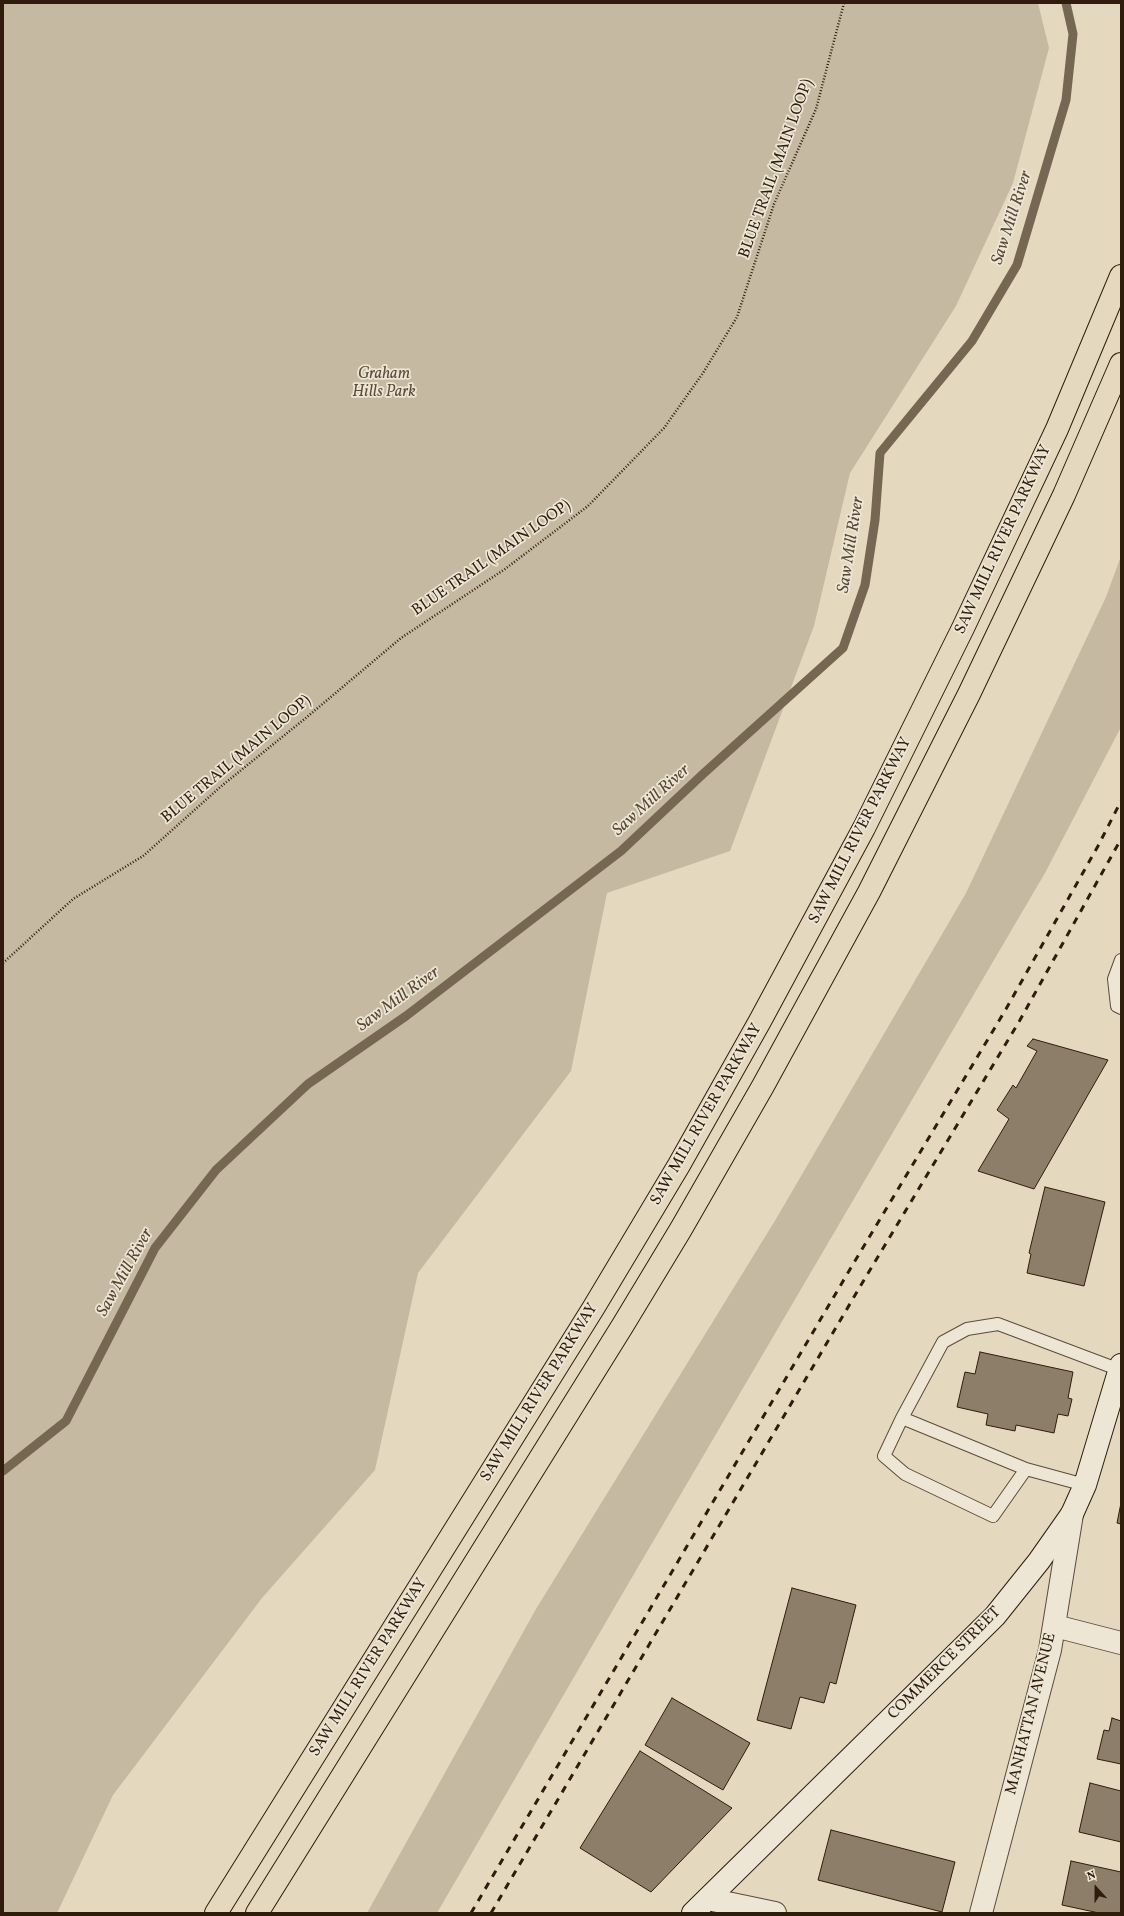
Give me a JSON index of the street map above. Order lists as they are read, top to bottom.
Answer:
{
  "streets": {
    "highway": ["SAW MILL RIVER PARKWAY"],
    "main road": ["COMMERCE STREET", "MANHATTAN AVENUE"],
    "path": ["BLUE TRAIL (MAIN LOOP)"]
  },
  "crossings": [
    ["COMMERCE STREET", "MANHATTAN AVENUE"]
  ],
  "water": ["Saw Mill River"],
  "parks": ["Graham Hills Park"],
  "north": "top"
}
